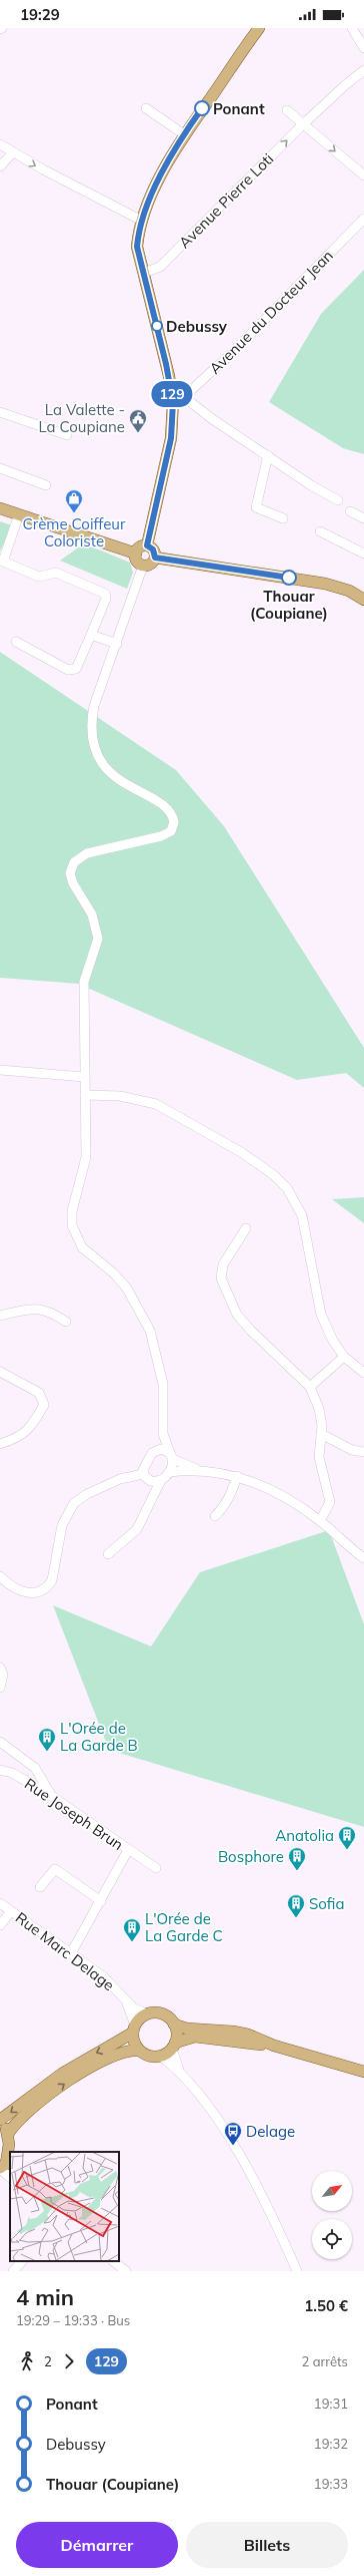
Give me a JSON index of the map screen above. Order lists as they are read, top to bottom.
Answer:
{
  "streets": {
    "street": [
      "Avenue Pierre Loti",
      "Avenue du Docteur Jean",
      "Rue Joseph Brun",
      "Rue Marc Delage"
    ]
  },
  "crossings": [
    ["Rue Joseph Brun", "Rue Marc Delage"]
  ],
  "one_way": ["Avenue Pierre Loti"],
  "places": {
    "other": ["Ponant", "Debussy", "Thouar (Coupiane)"],
    "public building": ["La Valette - La Coupiane"],
    "shop": ["Crème Coiffeur Coloriste"],
    "building": [
      "L'Orée de La Garde B",
      "Anatolia",
      "Bosphore",
      "Sofia",
      "L'Orée de La Garde C"
    ],
    "bus stop": ["Delage"]
  },
  "lines": ["bus line 129"],
  "north": "top right",
  "page": {
    "status": "19:29",
    "on_map": "129",
    "heading": ["4 min", "19:29 – 19:33 · Bus", "1.50 €"],
    "legs": ["2", "129", "2 arrêts"],
    "list": [
      {
        "name": "Ponant",
        "value": "19:31"
      },
      {
        "name": "Debussy",
        "value": "19:32"
      },
      {
        "name": "Thouar (Coupiane)",
        "value": "19:33"
      }
    ],
    "buttons": ["Démarrer", "Billets"]
  }
}
